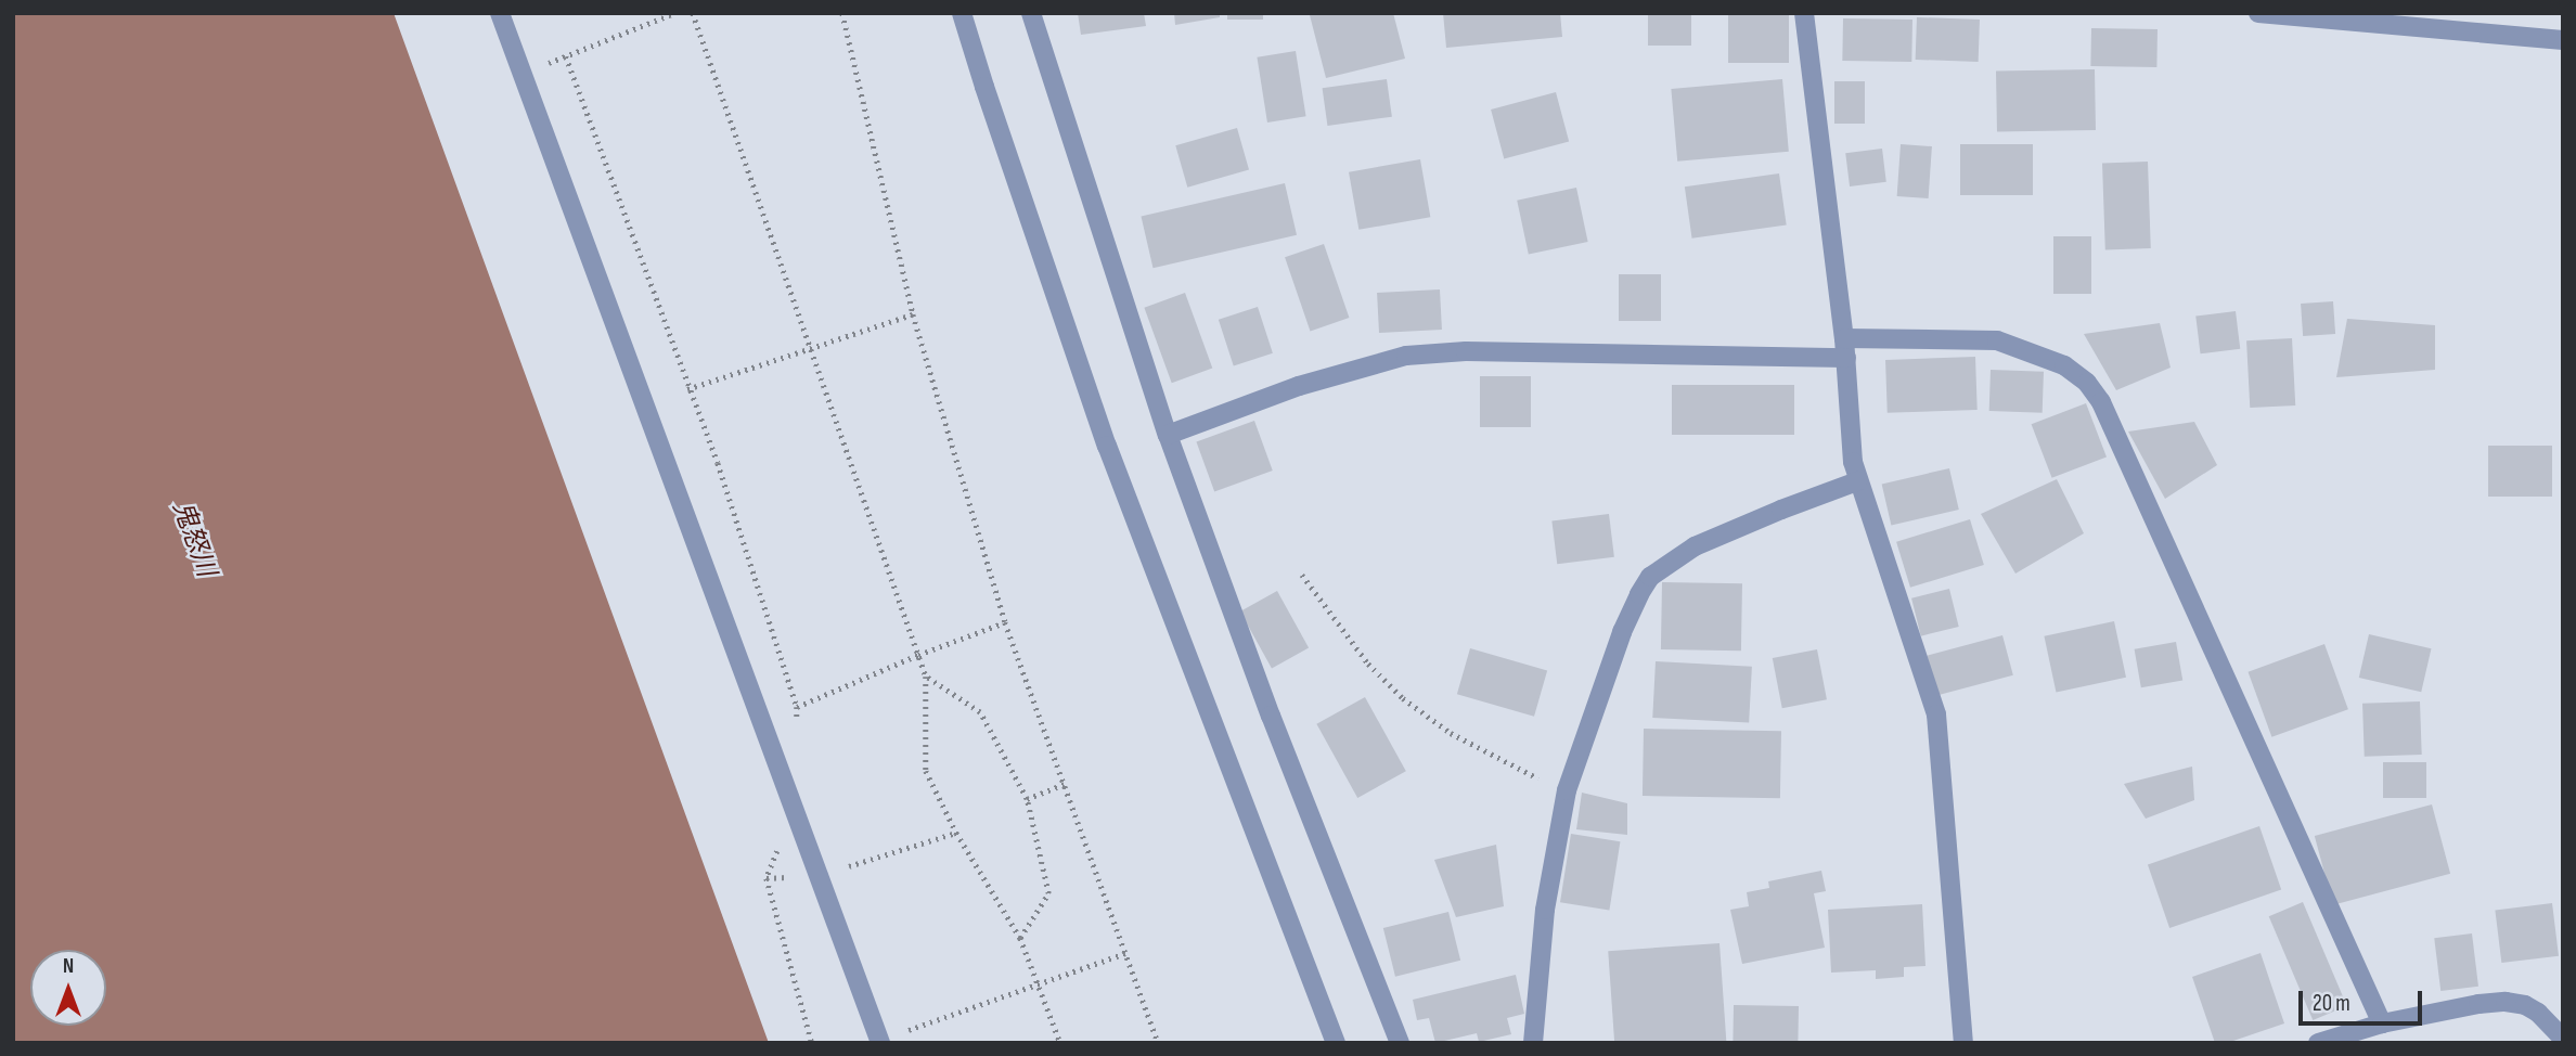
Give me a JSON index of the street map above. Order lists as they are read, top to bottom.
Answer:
{
  "water": ["鬼怒川"],
  "scale_bar": "20 m",
  "north": "top"
}
